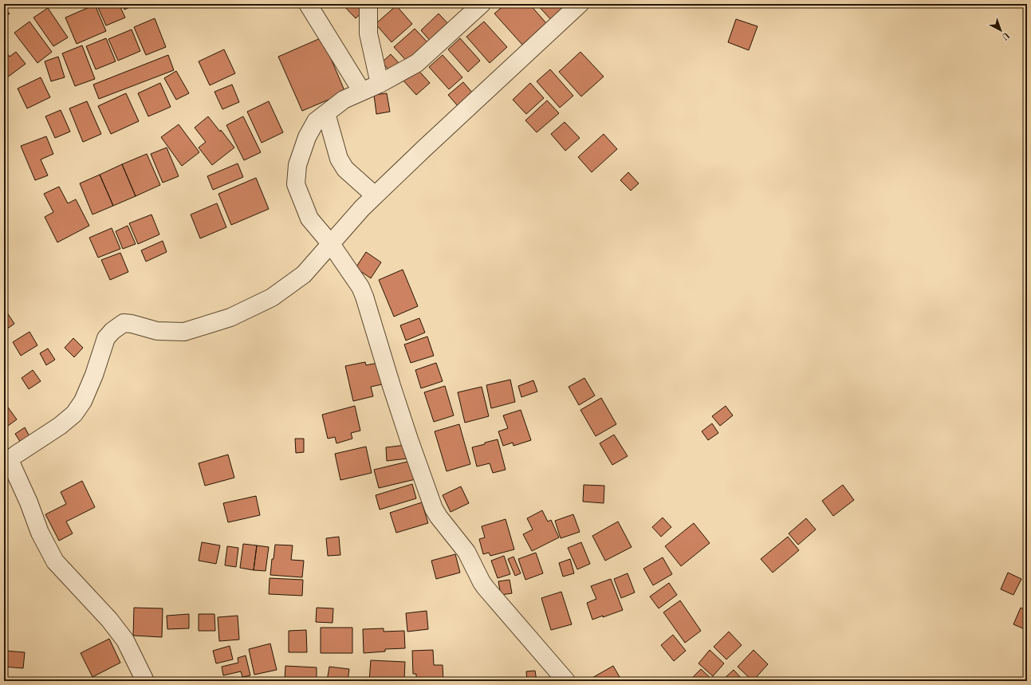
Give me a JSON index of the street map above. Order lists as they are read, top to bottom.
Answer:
{
  "north": "bottom right"
}
